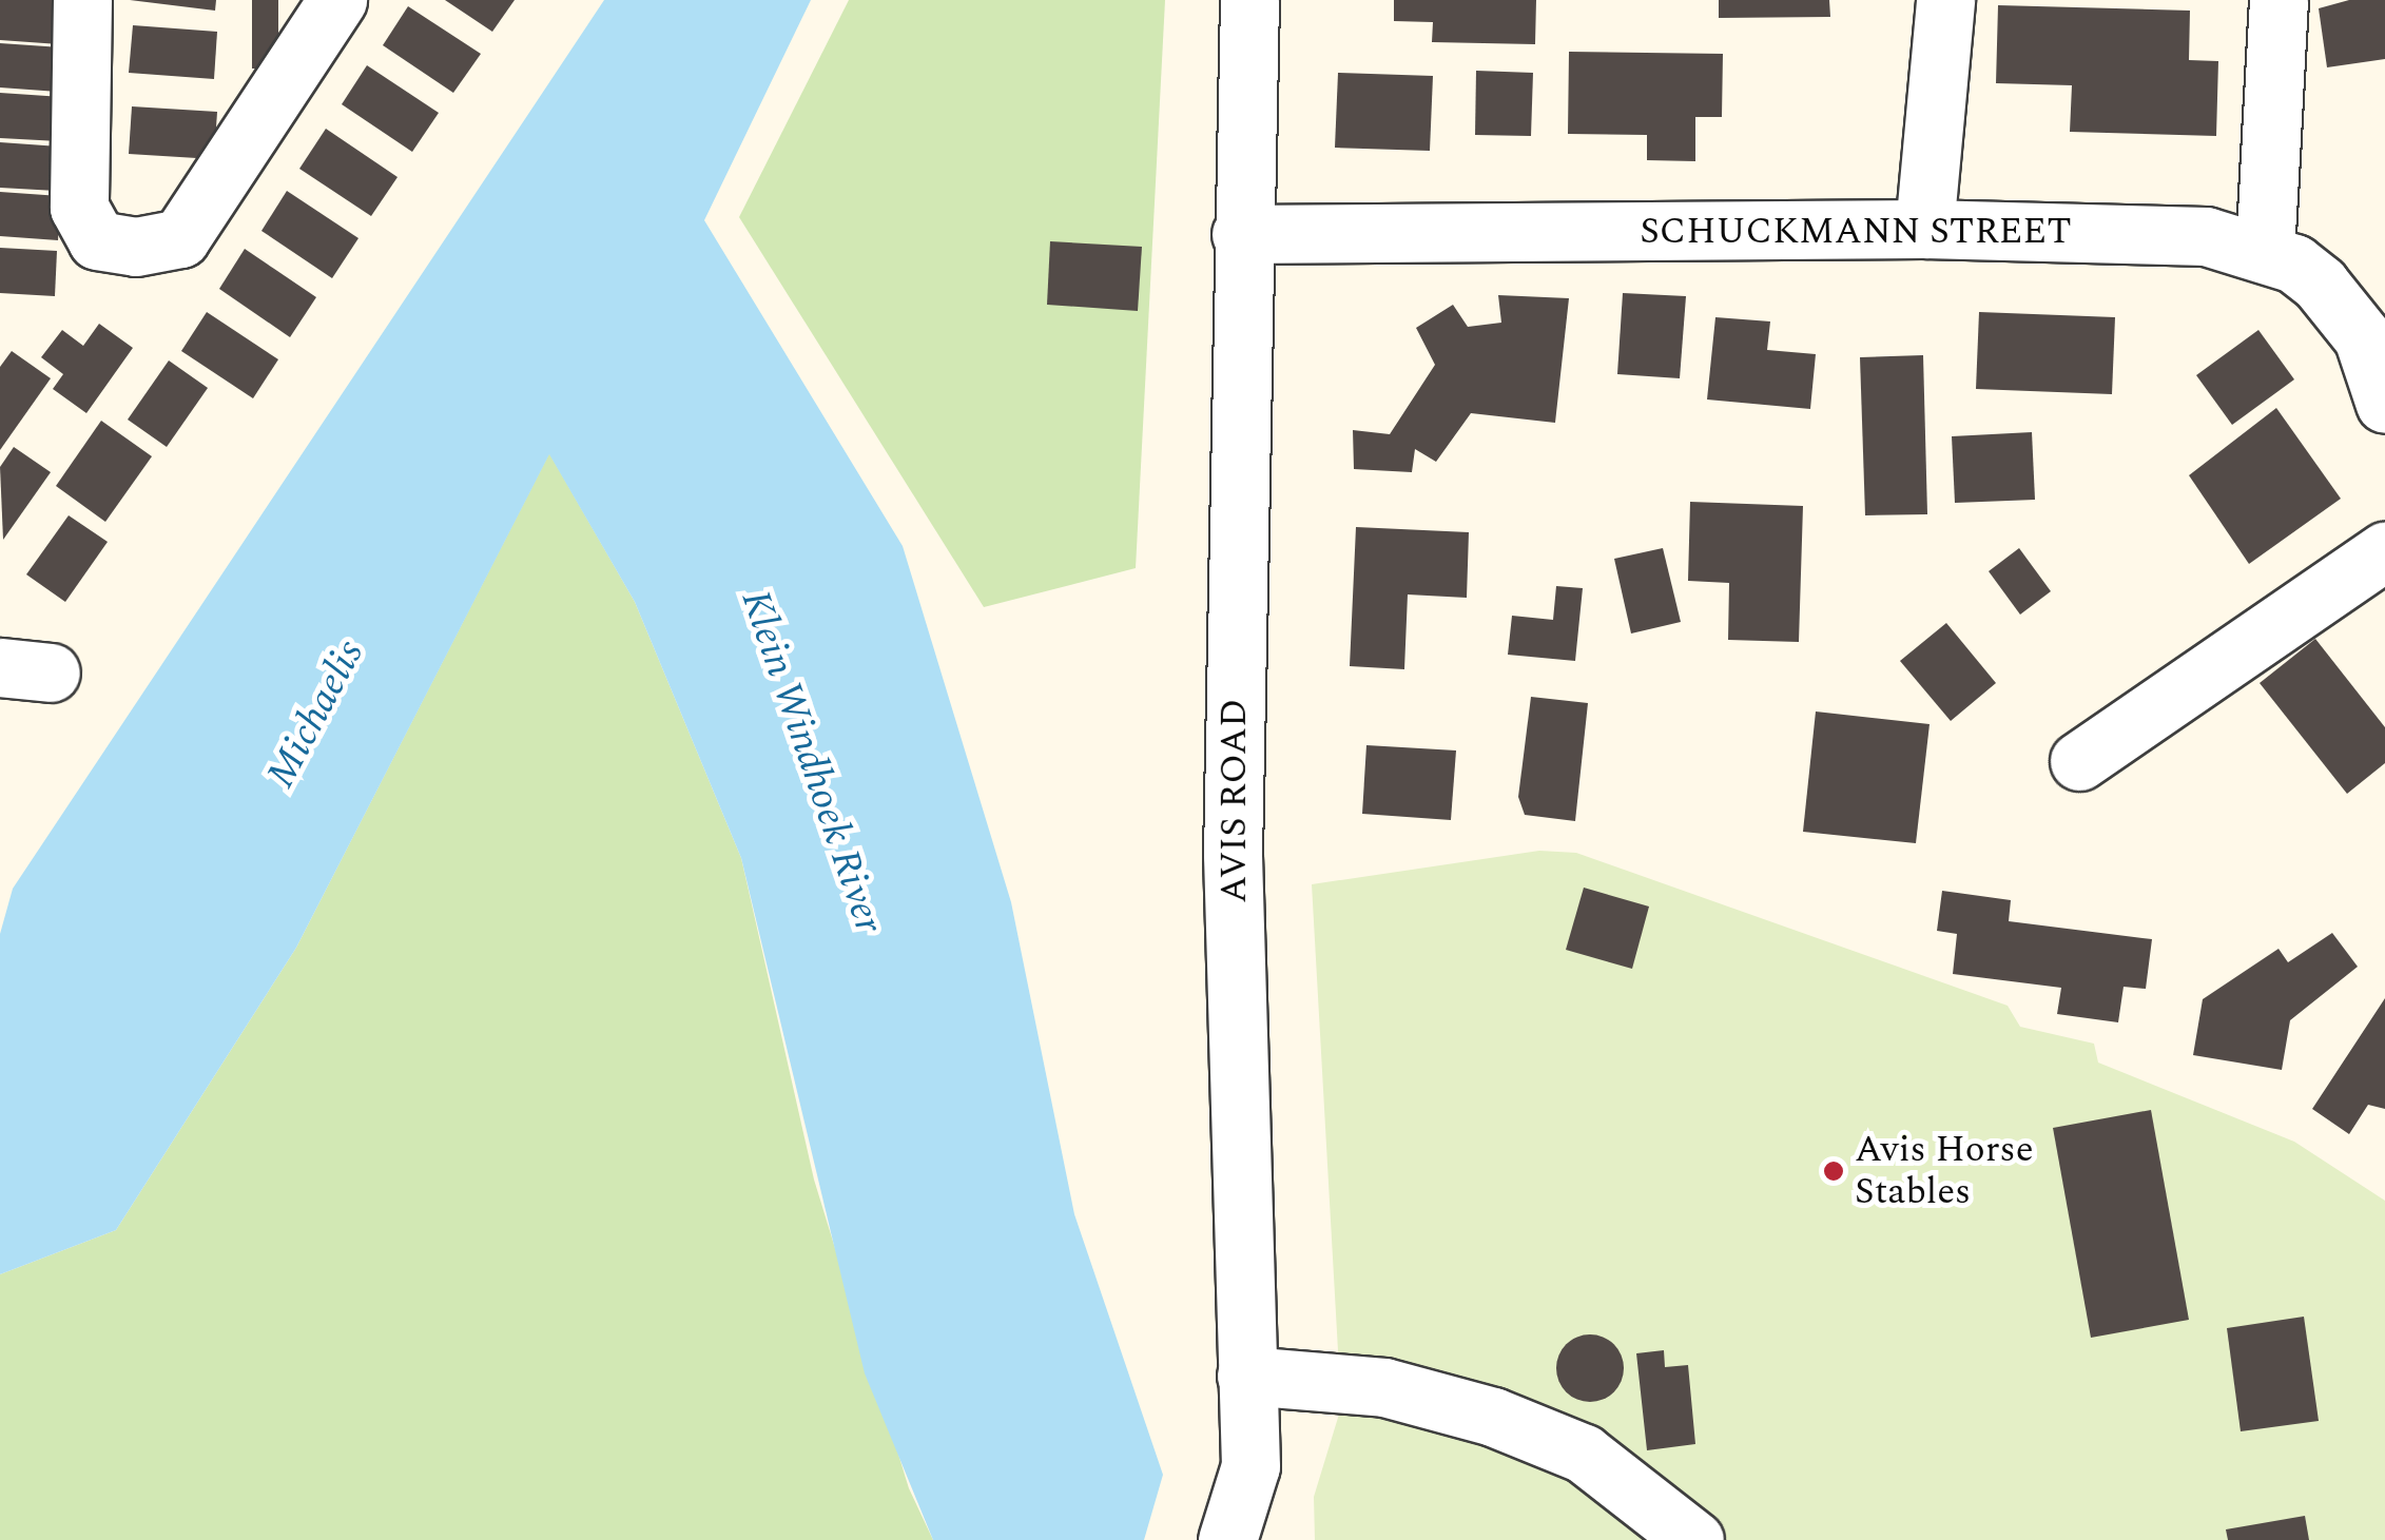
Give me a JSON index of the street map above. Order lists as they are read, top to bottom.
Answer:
{
  "streets": {
    "street": ["SCHUCKMANN STREET", "AVIS ROAD"]
  },
  "crossings": [
    ["SCHUCKMANN STREET", "AVIS ROAD"]
  ],
  "water": ["Michaelis", "Klein Windhoek River"],
  "places": ["Avis Horse Stables"]
}
